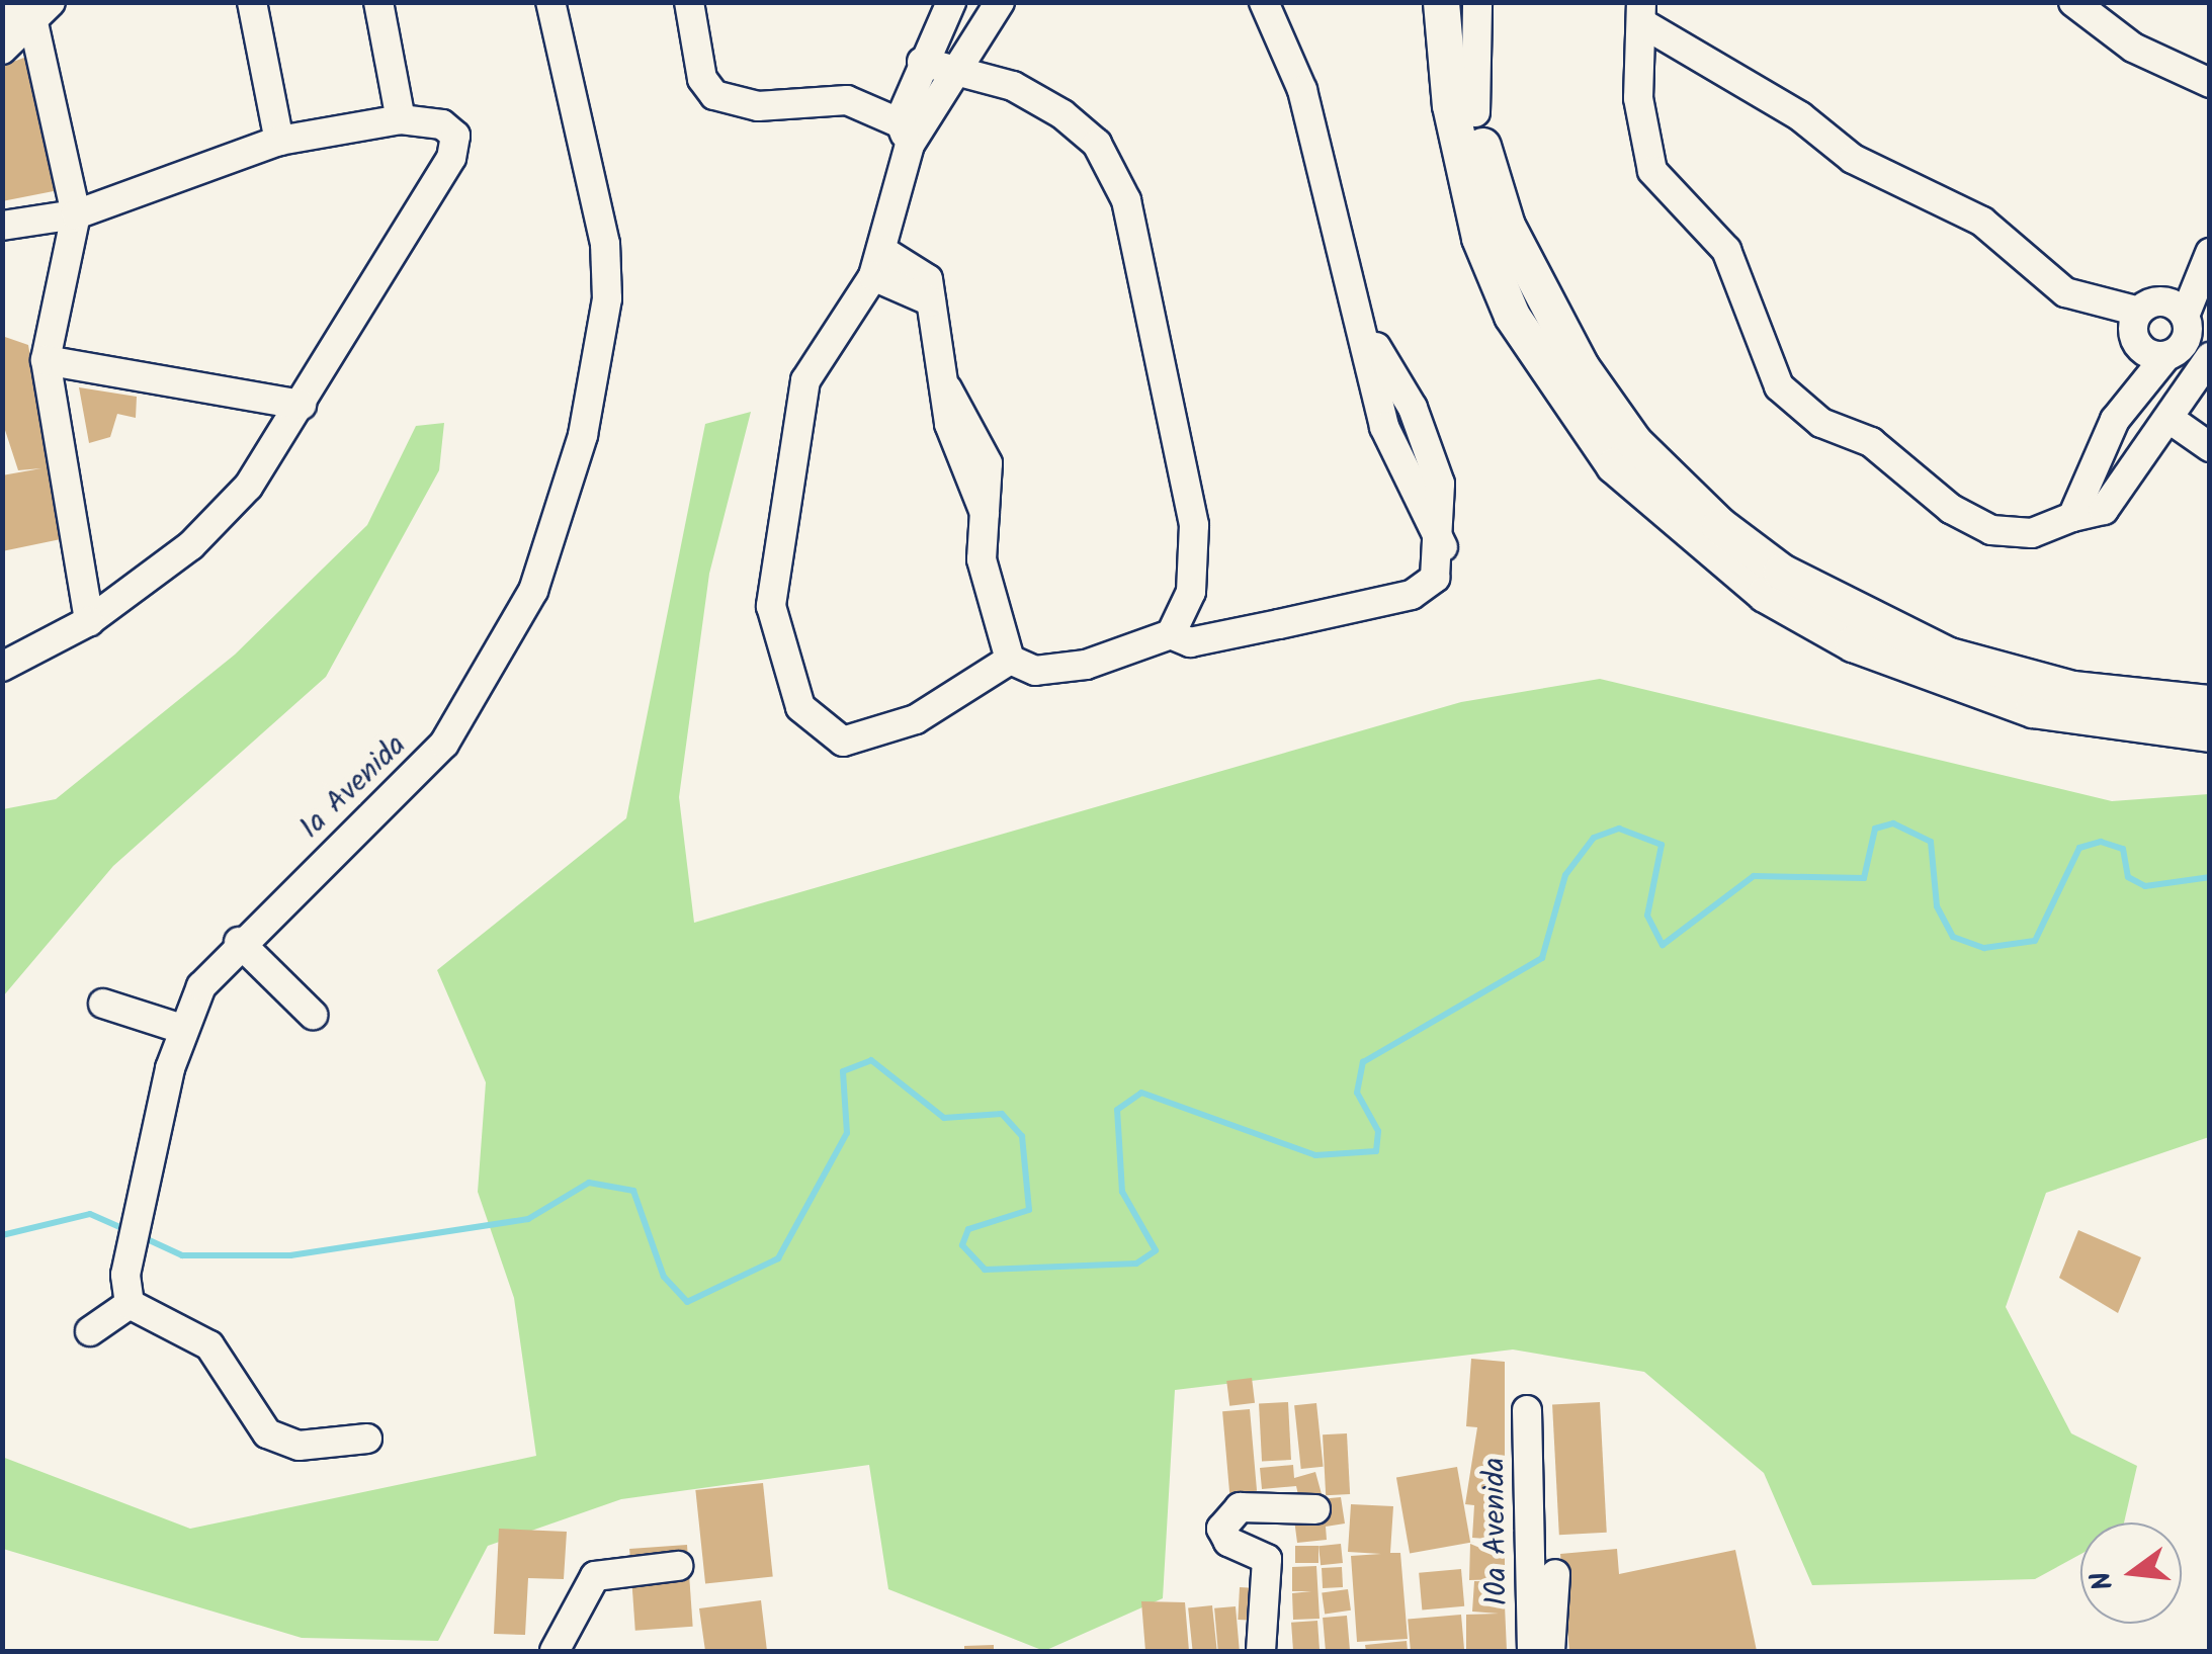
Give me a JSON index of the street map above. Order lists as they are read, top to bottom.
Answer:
{
  "streets": {
    "street": ["1a Avenida", "10a Avenida"]
  },
  "north": "left"
}
